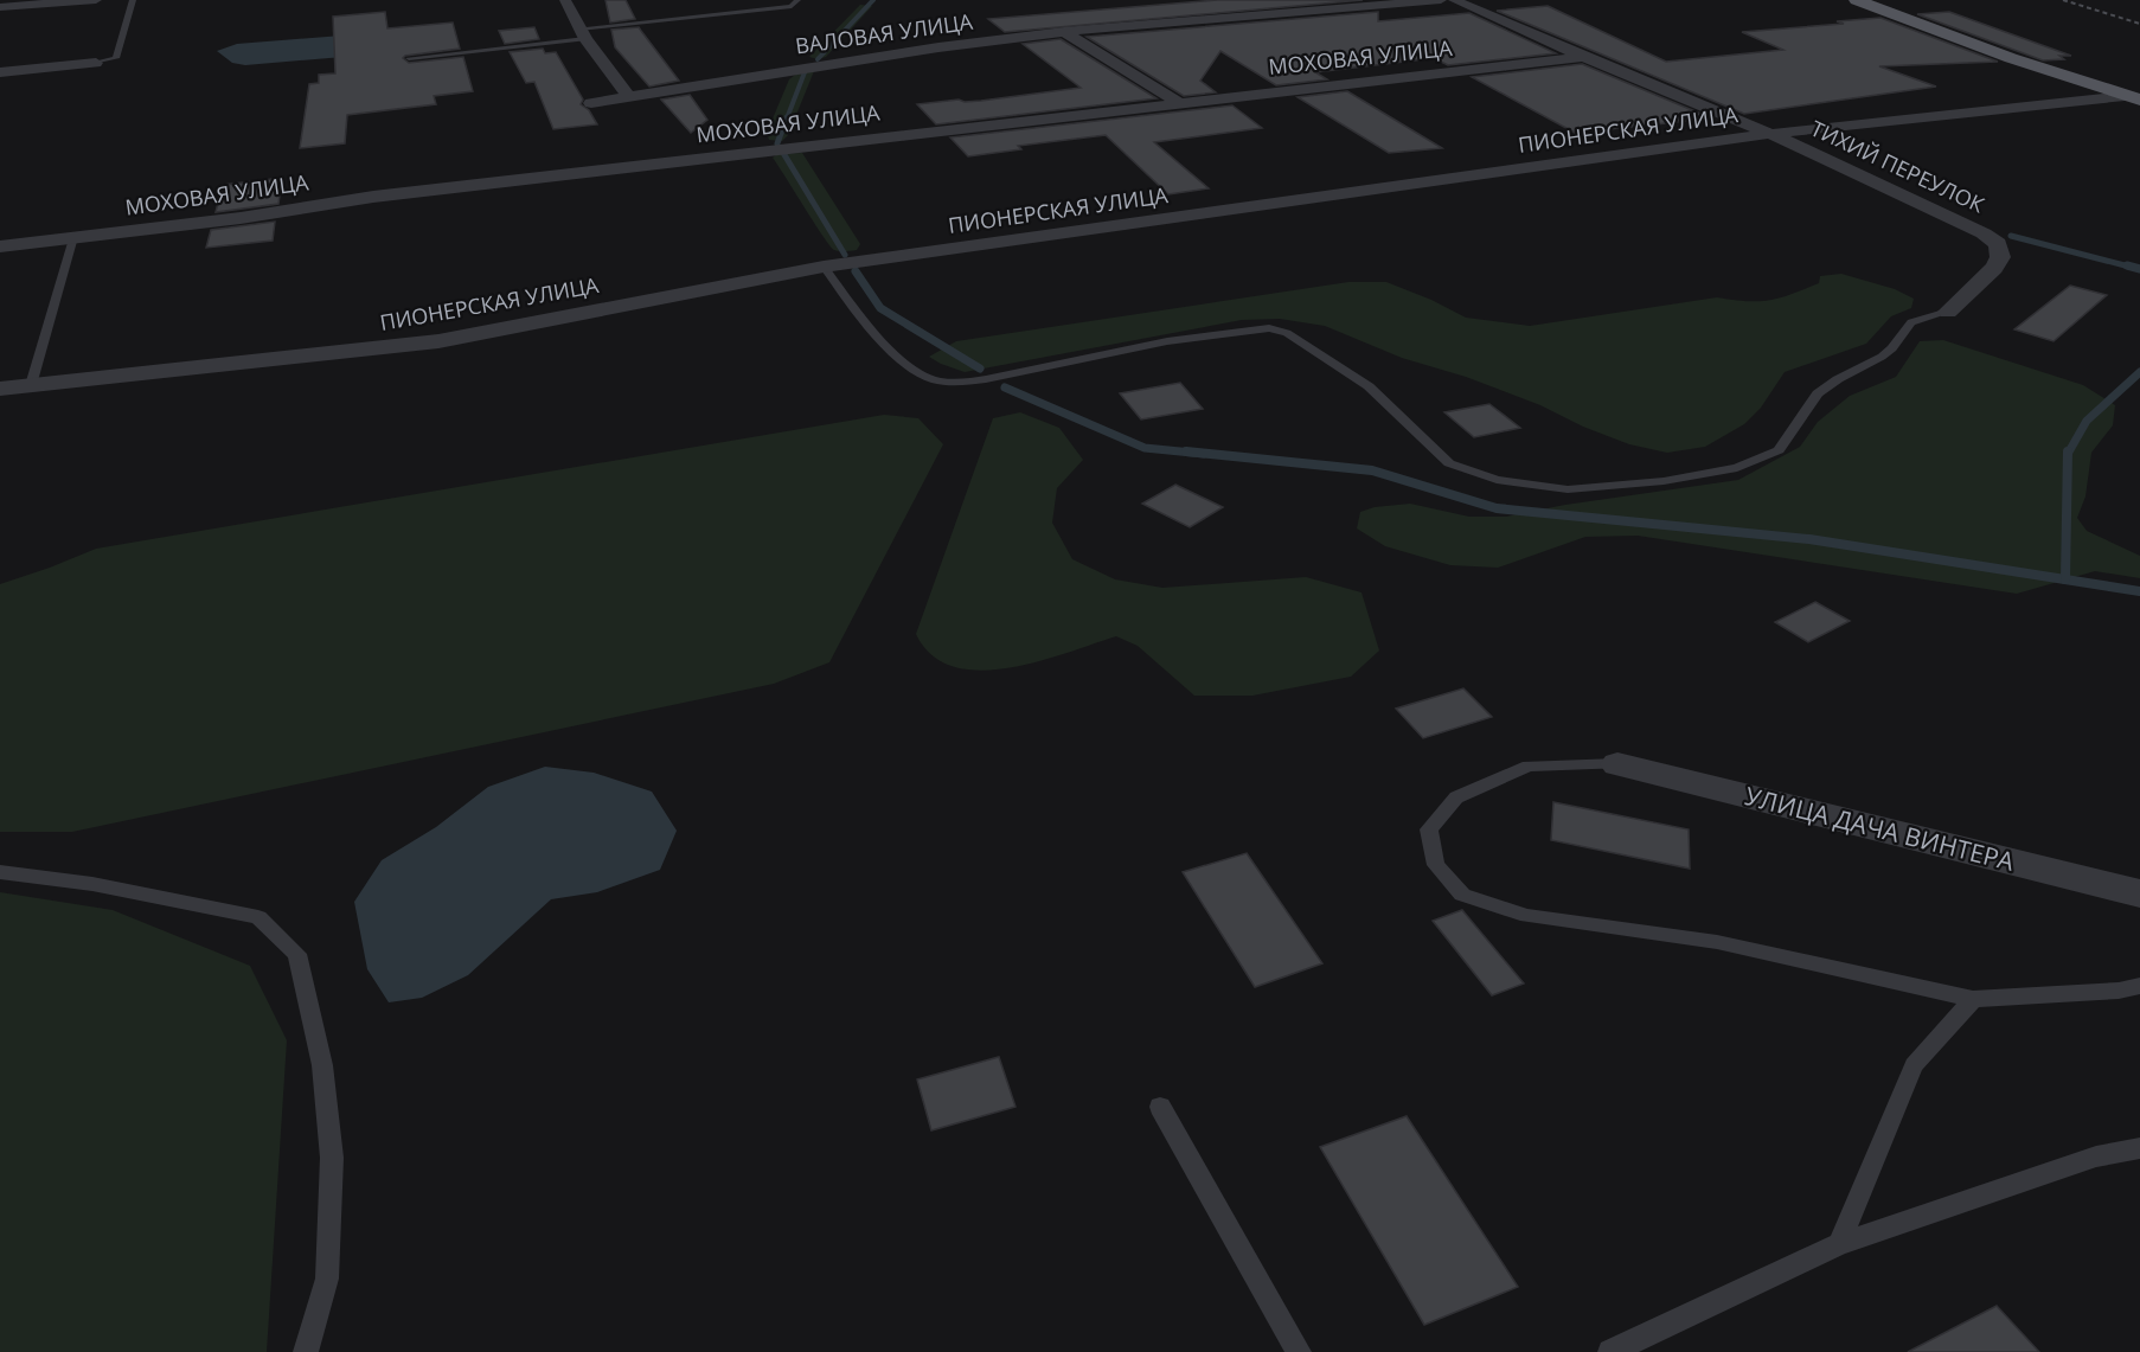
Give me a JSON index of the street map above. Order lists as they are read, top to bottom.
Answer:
{
  "streets": {
    "street": [
      "ВАЛОВАЯ УЛИЦА",
      "МОХОВАЯ УЛИЦА",
      "ПИОНЕРСКАЯ УЛИЦА",
      "ТИХИЙ ПЕРЕУЛОК",
      "УЛИЦА ДАЧА ВИНТЕРА"
    ]
  },
  "crossings": [
    ["ПИОНЕРСКАЯ УЛИЦА", "ТИХИЙ ПЕРЕУЛОК"]
  ]
}
